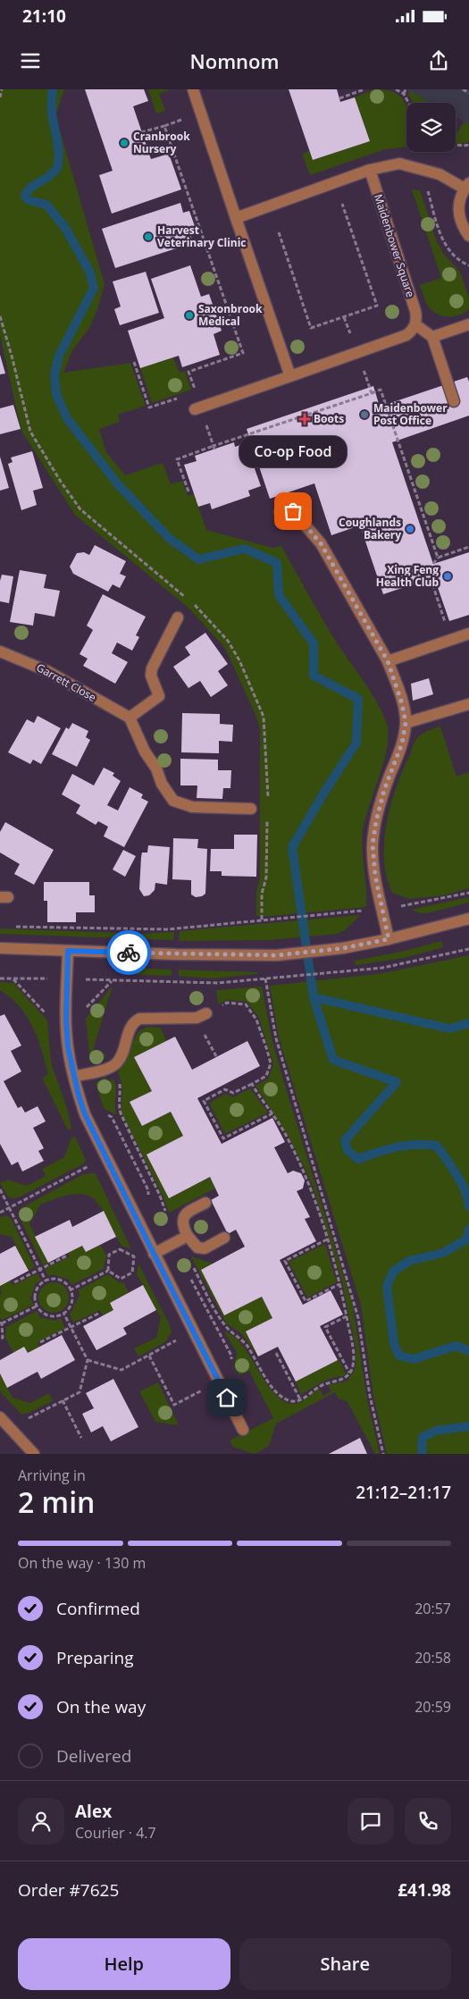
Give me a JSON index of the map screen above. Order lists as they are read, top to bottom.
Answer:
{
  "streets": {
    "street": ["Maidenbower Square", "Garrett Close"]
  },
  "places": {
    "other": [
      "Cranbrook Nursery",
      "Harvest Veterinary Clinic",
      "Saxonbrook Medical",
      "Maidenbower Post Office",
      "Co-op Food",
      "Coughlands Bakery",
      "Xing Feng Health Club"
    ],
    "health": ["Boots"]
  },
  "page": {
    "status": "21:10",
    "header": "Nomnom",
    "bubble": "Co-op Food",
    "heading": ["2 min", "Arriving in", "21:12–21:17"],
    "panel": [
      "Alex",
      "Courier · 4.7",
      "Order #7625",
      "£41.98"
    ],
    "bar": "On the way · 130 m",
    "list": [
      ["Confirmed", "20:57"],
      ["Preparing", "20:58"],
      ["On the way", "20:59"],
      "Delivered"
    ],
    "buttons": ["Help", "Share"]
  }
}
